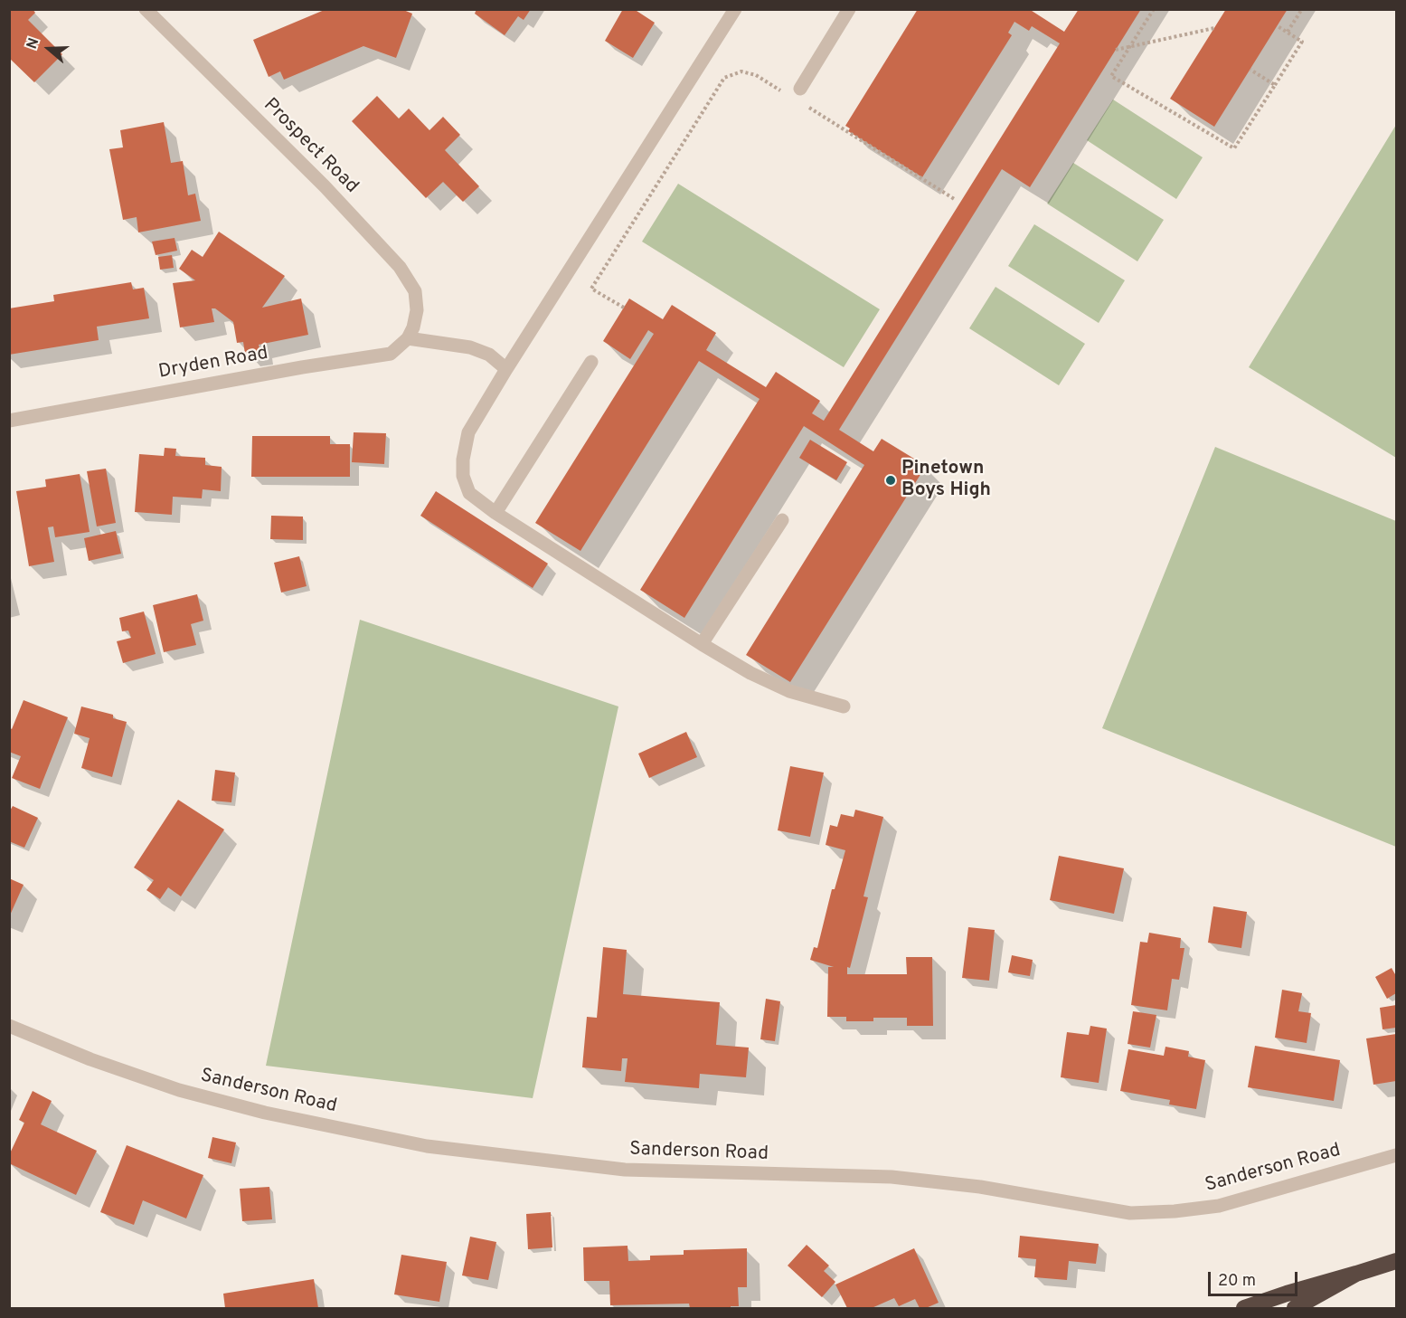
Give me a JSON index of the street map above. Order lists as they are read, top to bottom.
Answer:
{
  "streets": {
    "street": ["Prospect Road", "Dryden Road", "Sanderson Road"]
  },
  "crossings": [
    ["Prospect Road", "Dryden Road"]
  ],
  "places": ["Pinetown Boys High"],
  "scale_bar": "20 m",
  "north": "left"
}
